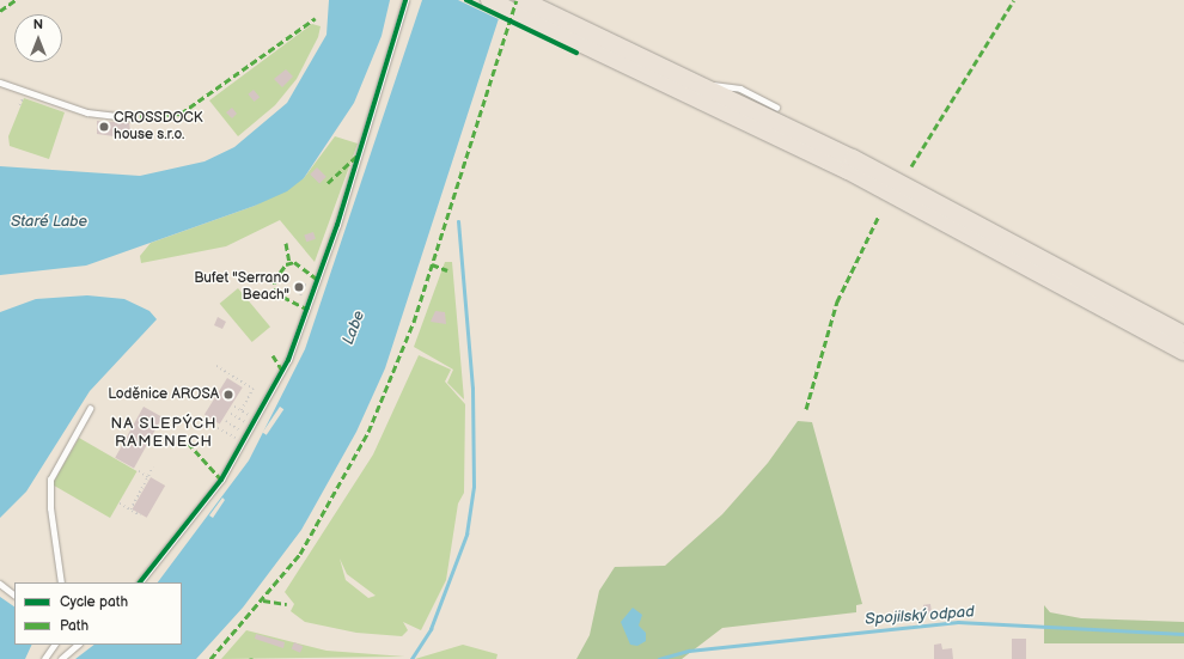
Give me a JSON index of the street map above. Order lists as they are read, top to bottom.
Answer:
{
  "districts": ["NA SLEPÝCH RAMENECH"],
  "water": ["Staré Labe", "Labe", "Spojilský odpad"],
  "places": ["CROSSDOCK house s.r.o.", "Bufet \"Serrano Beach\"", "Loděnice AROSA"],
  "legend": ["Cycle path", "Path"],
  "north": "top"
}
